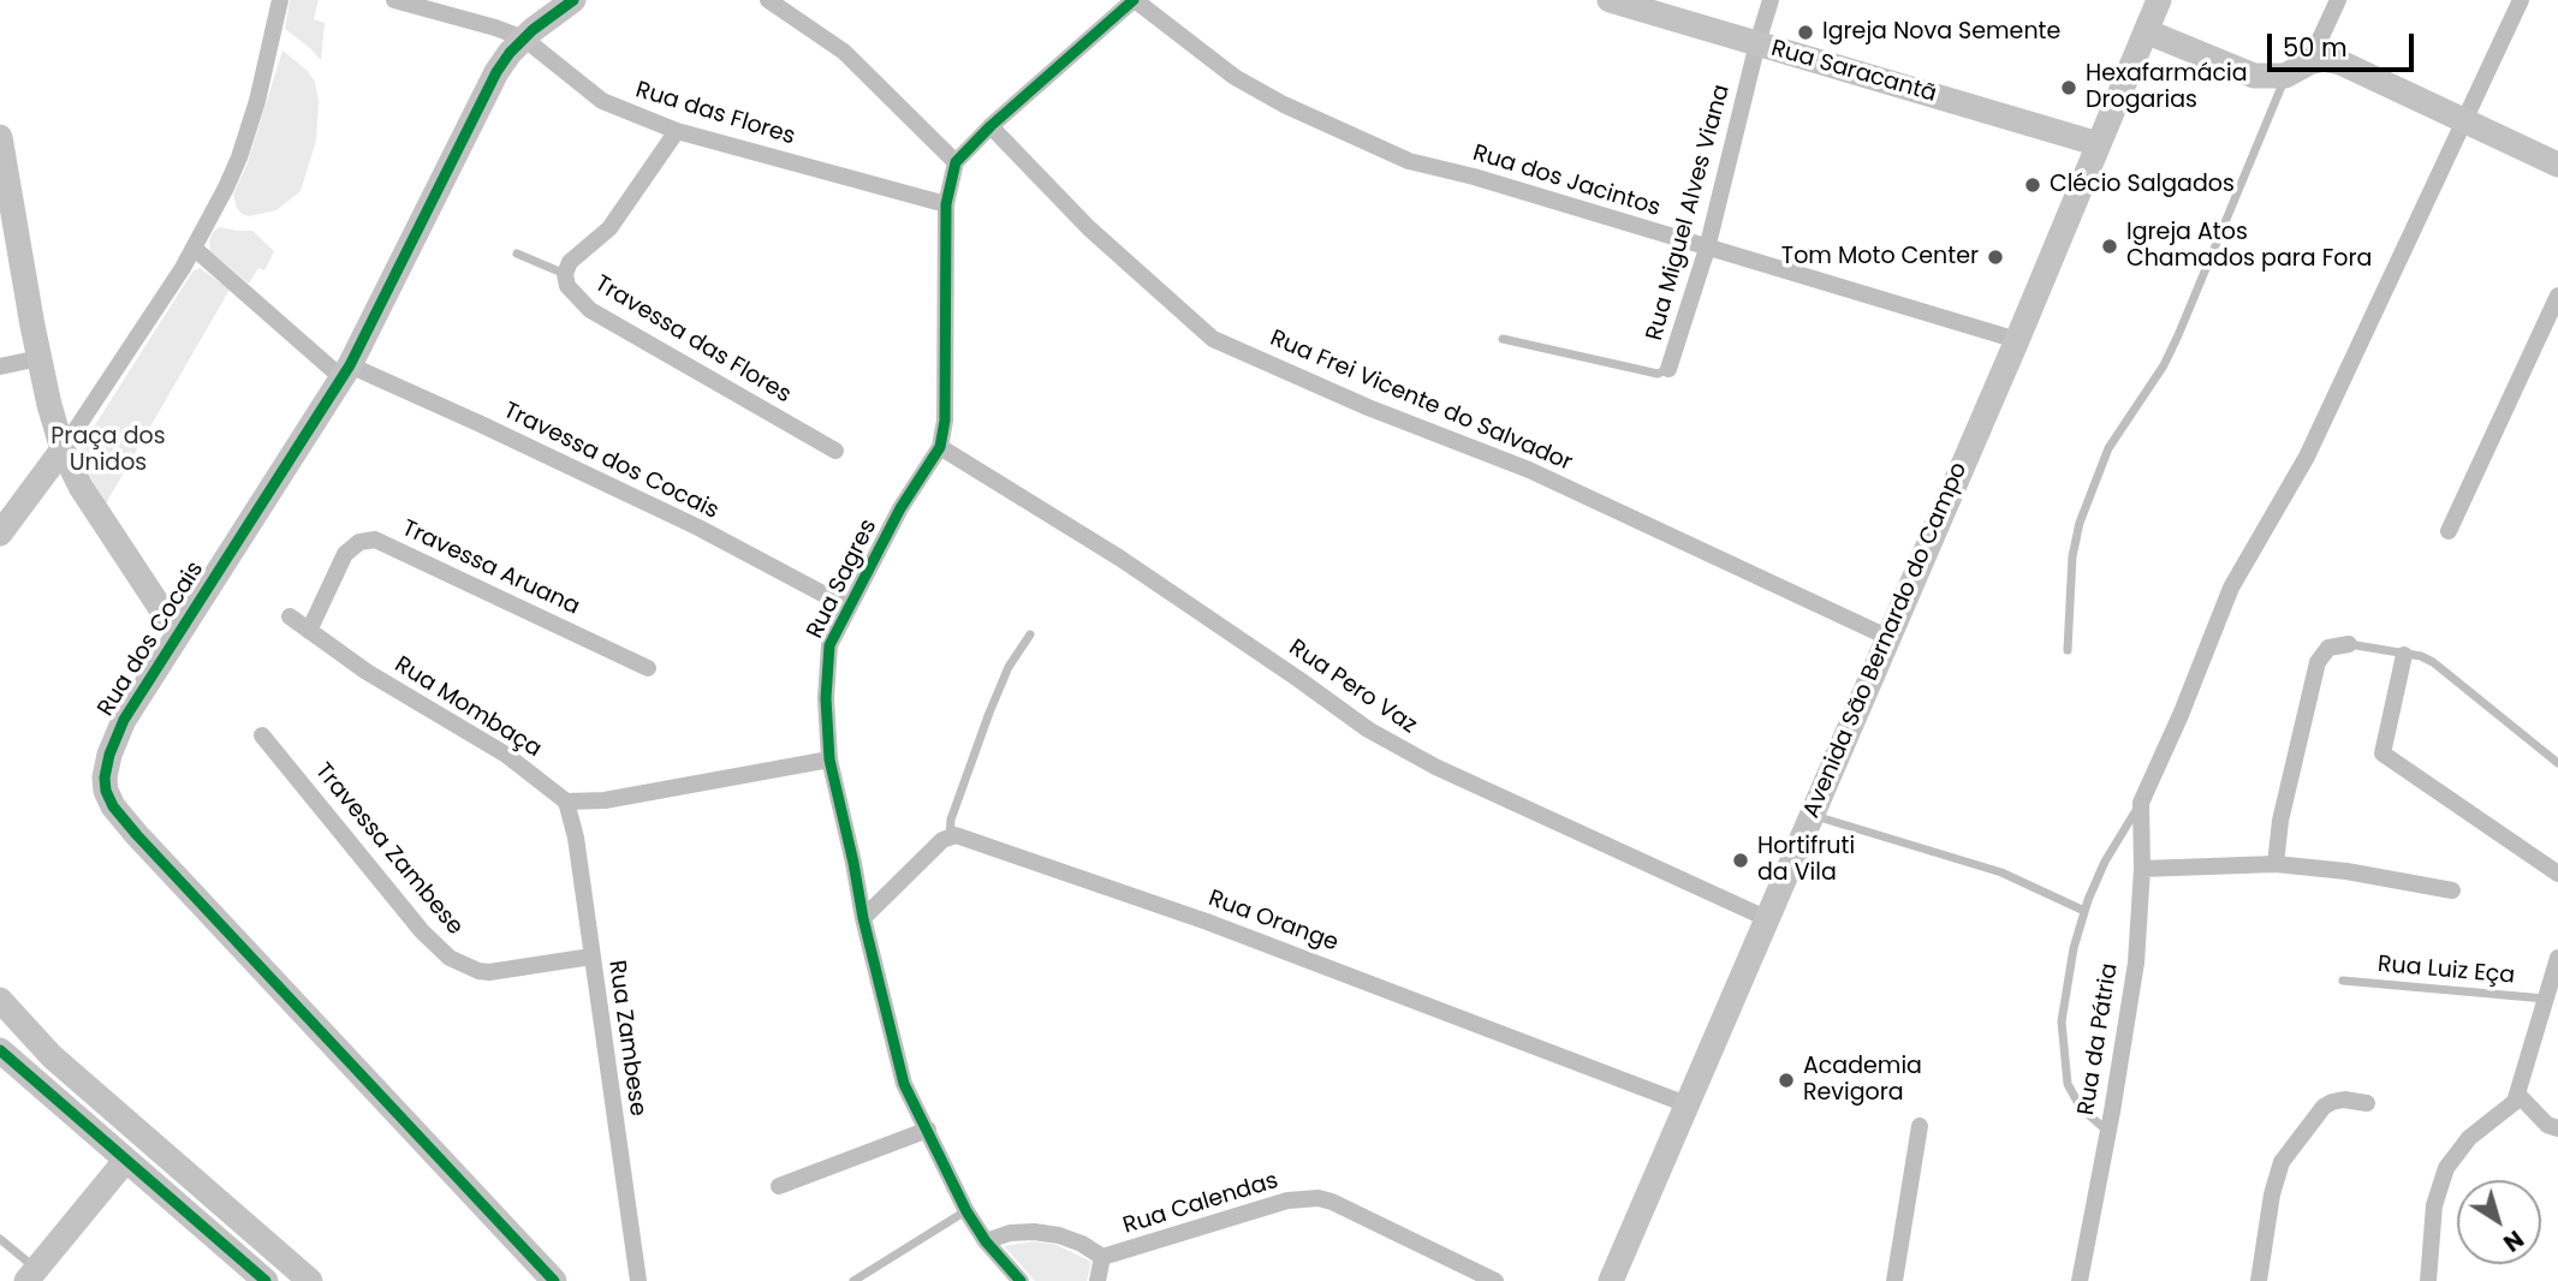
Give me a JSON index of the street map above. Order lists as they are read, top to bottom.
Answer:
{
  "streets": {
    "street": [
      "Rua Saracantã",
      "Rua das Flores",
      "Rua dos Jacintos",
      "Rua Miguel Alves Viana",
      "Travessa das Flores",
      "Rua Frei Vicente do Salvador",
      "Travessa dos Cocais",
      "Travessa Aruana",
      "Rua Sagres",
      "Rua dos Cocais",
      "Avenida São Bernardo do Campo",
      "Rua Pero Vaz",
      "Rua Mombaça",
      "Travessa Zambese",
      "Rua Orange",
      "Rua Zambese",
      "Rua da Pátria",
      "Rua Calendas"
    ],
    "lane": ["Rua Luiz Eça"]
  },
  "crossings": [
    ["Rua Saracantã", "Rua Miguel Alves Viana"],
    ["Rua Saracantã", "Avenida São Bernardo do Campo"],
    ["Rua das Flores", "Travessa das Flores"],
    ["Rua das Flores", "Rua Sagres"],
    ["Rua das Flores", "Rua dos Cocais"],
    ["Rua dos Jacintos", "Rua Miguel Alves Viana"],
    ["Rua dos Jacintos", "Avenida São Bernardo do Campo"],
    ["Rua Frei Vicente do Salvador", "Avenida São Bernardo do Campo"],
    ["Travessa dos Cocais", "Rua Sagres"],
    ["Travessa dos Cocais", "Rua dos Cocais"],
    ["Travessa Aruana", "Rua Mombaça"],
    ["Rua Sagres", "Rua Pero Vaz"],
    ["Avenida São Bernardo do Campo", "Rua Pero Vaz"],
    ["Avenida São Bernardo do Campo", "Rua Orange"],
    ["Rua Mombaça", "Rua Zambese"],
    ["Travessa Zambese", "Rua Zambese"]
  ],
  "parks": ["Praça dos Unidos"],
  "places": [
    "Igreja Nova Semente",
    "Hexafarmácia Drogarias",
    "Clécio Salgados",
    "Igreja Atos Chamados para Fora",
    "Tom Moto Center",
    "Hortifruti da Vila",
    "Academia Revigora"
  ],
  "scale_bar": "50 m",
  "north": "bottom right"
}
